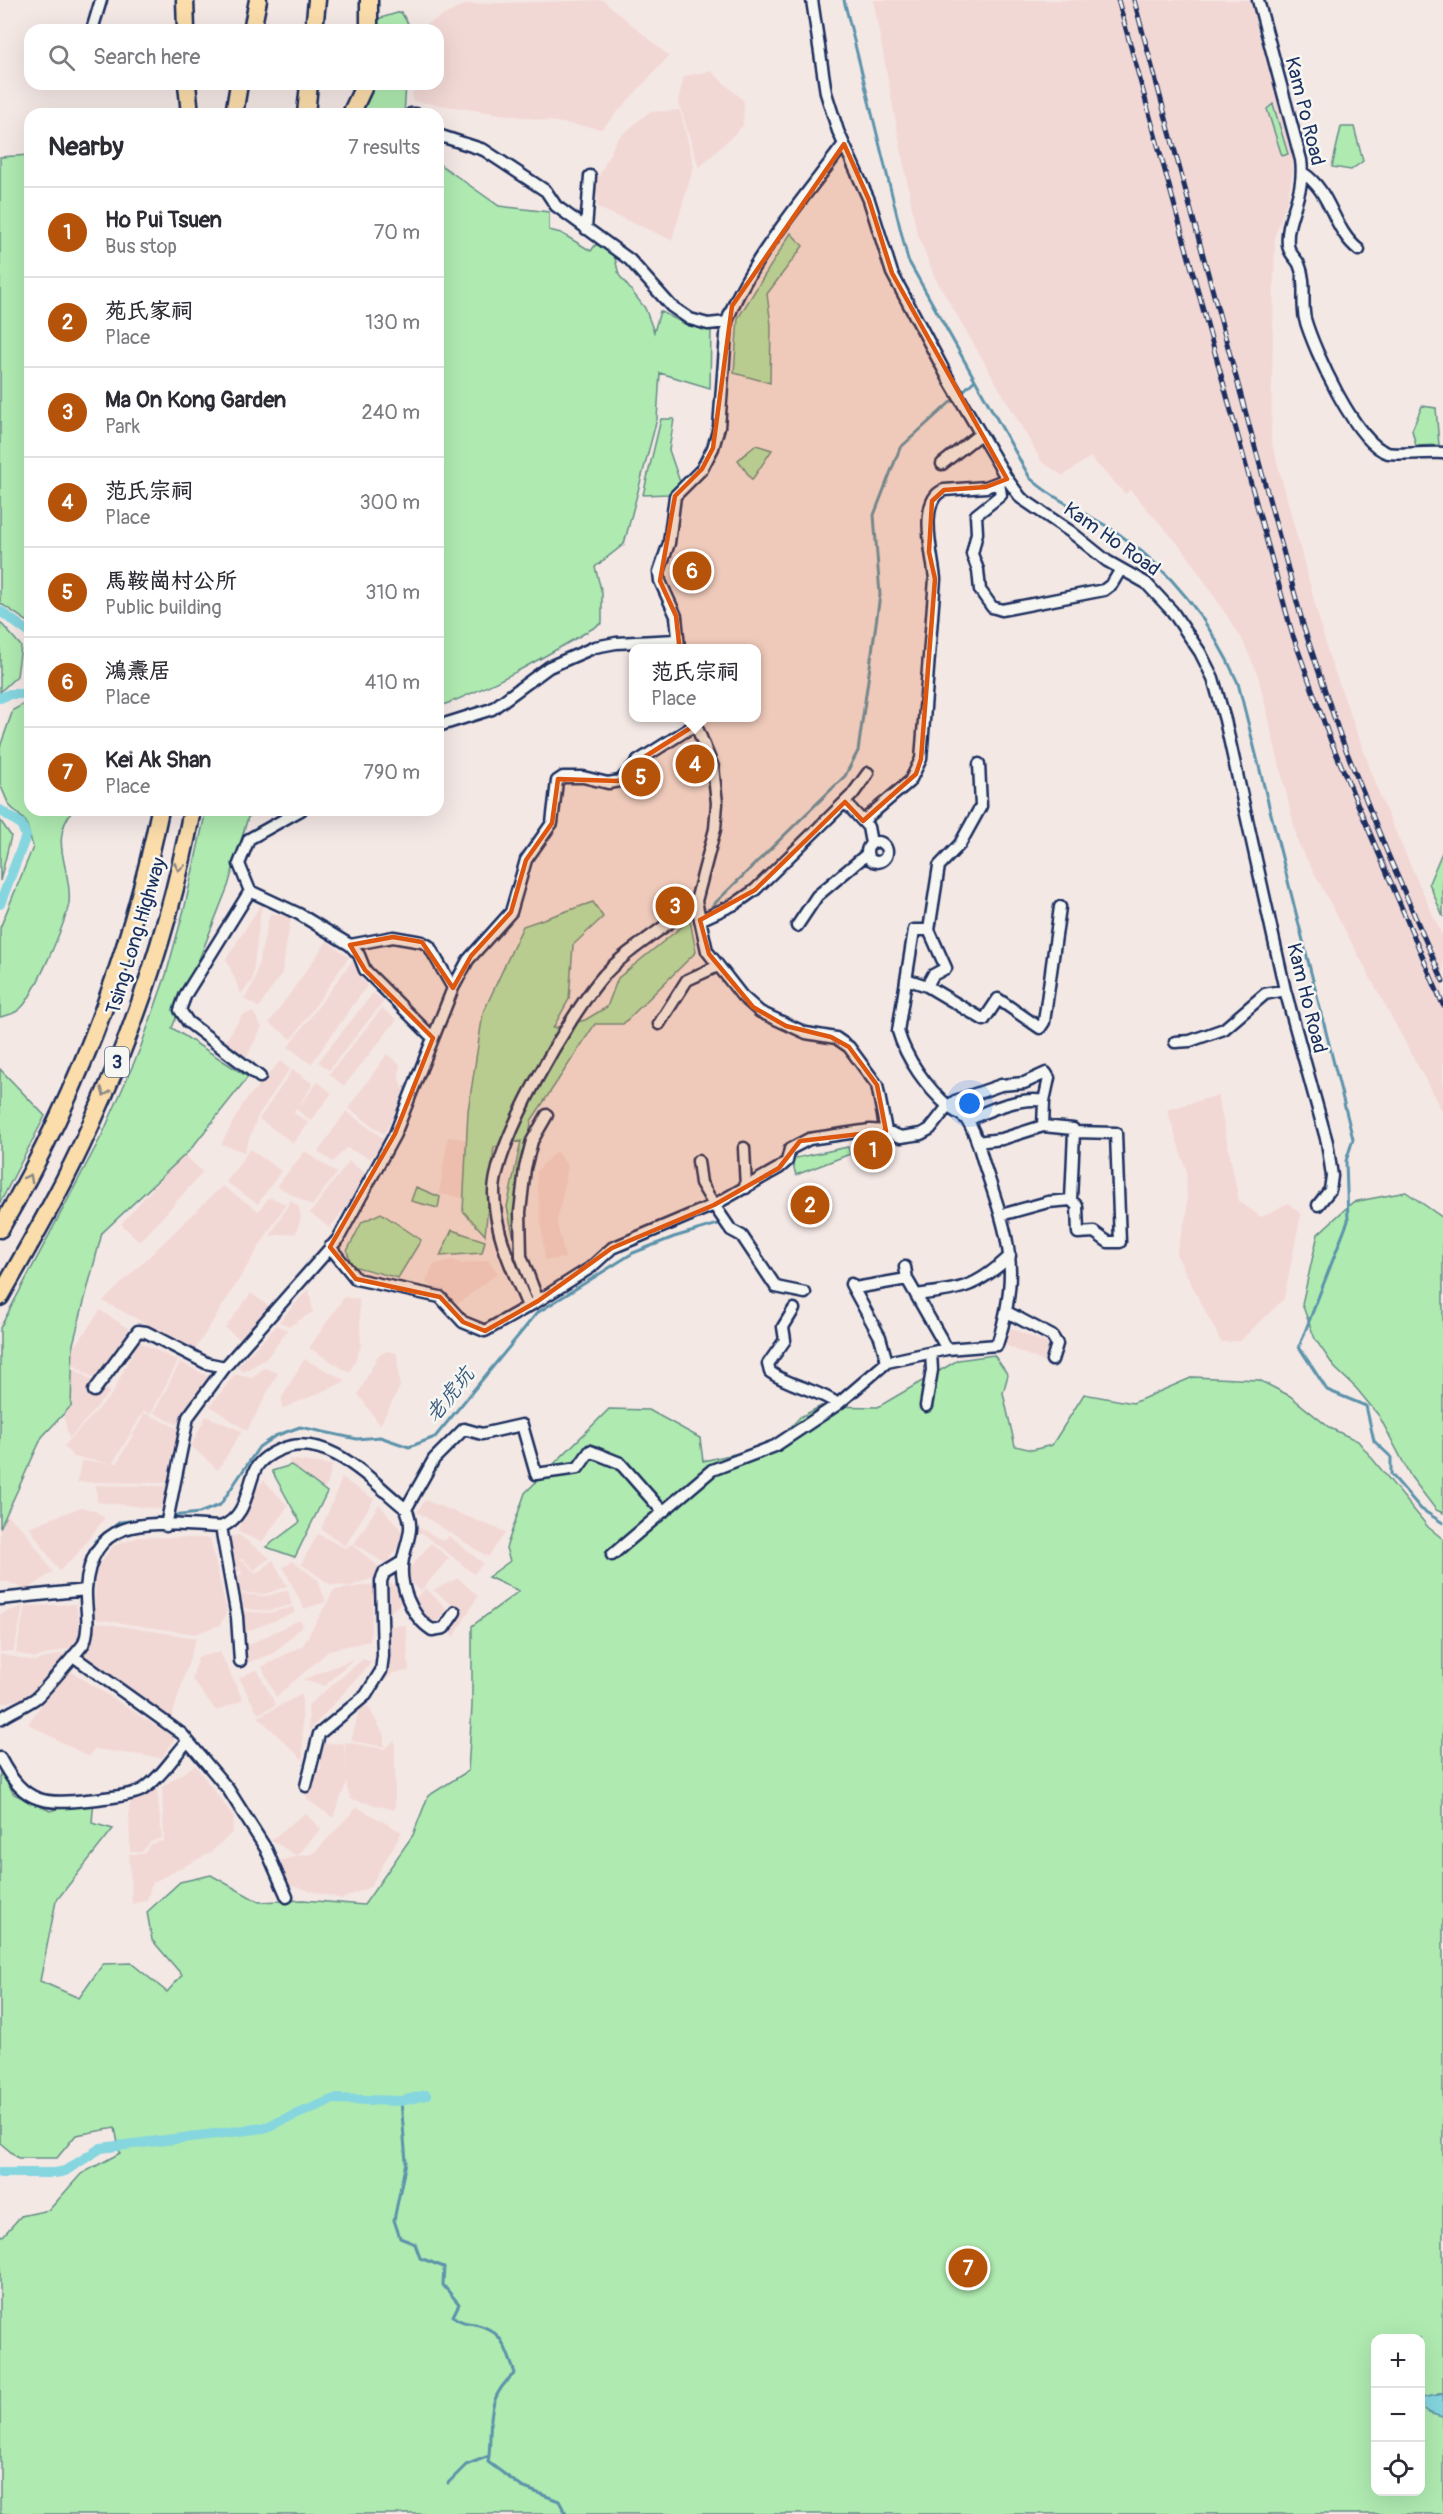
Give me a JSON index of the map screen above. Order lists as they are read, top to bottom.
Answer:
{
  "streets": {
    "highway": ["Tsing Long Highway", "3"],
    "street": ["Kam Po Road", "Kam Ho Road"]
  },
  "water": ["老虎坑"],
  "page": {
    "search": "Search here",
    "heading": ["Nearby", "7 results"],
    "list": [
      {
        "mark": "1",
        "name": "Ho Pui Tsuen",
        "note": "Bus stop",
        "value": "70 m"
      },
      {
        "mark": "2",
        "name": "苑氏家祠",
        "note": "Place",
        "value": "130 m"
      },
      {
        "mark": "3",
        "name": "Ma On Kong Garden",
        "note": "Park",
        "value": "240 m"
      },
      {
        "mark": "4",
        "name": "范氏宗祠",
        "note": "Place",
        "value": "300 m"
      },
      {
        "mark": "5",
        "name": "馬鞍崗村公所",
        "note": "Public building",
        "value": "310 m"
      },
      {
        "mark": "6",
        "name": "鴻燾居",
        "note": "Place",
        "value": "410 m"
      },
      {
        "mark": "7",
        "name": "Kei Ak Shan",
        "note": "Place",
        "value": "790 m"
      }
    ],
    "pins": [
      "6",
      "4",
      "5",
      "3",
      "1",
      "2",
      "7"
    ],
    "popup": ["范氏宗祠", "Place"],
    "map_buttons": ["+", "−"]
  }
}
